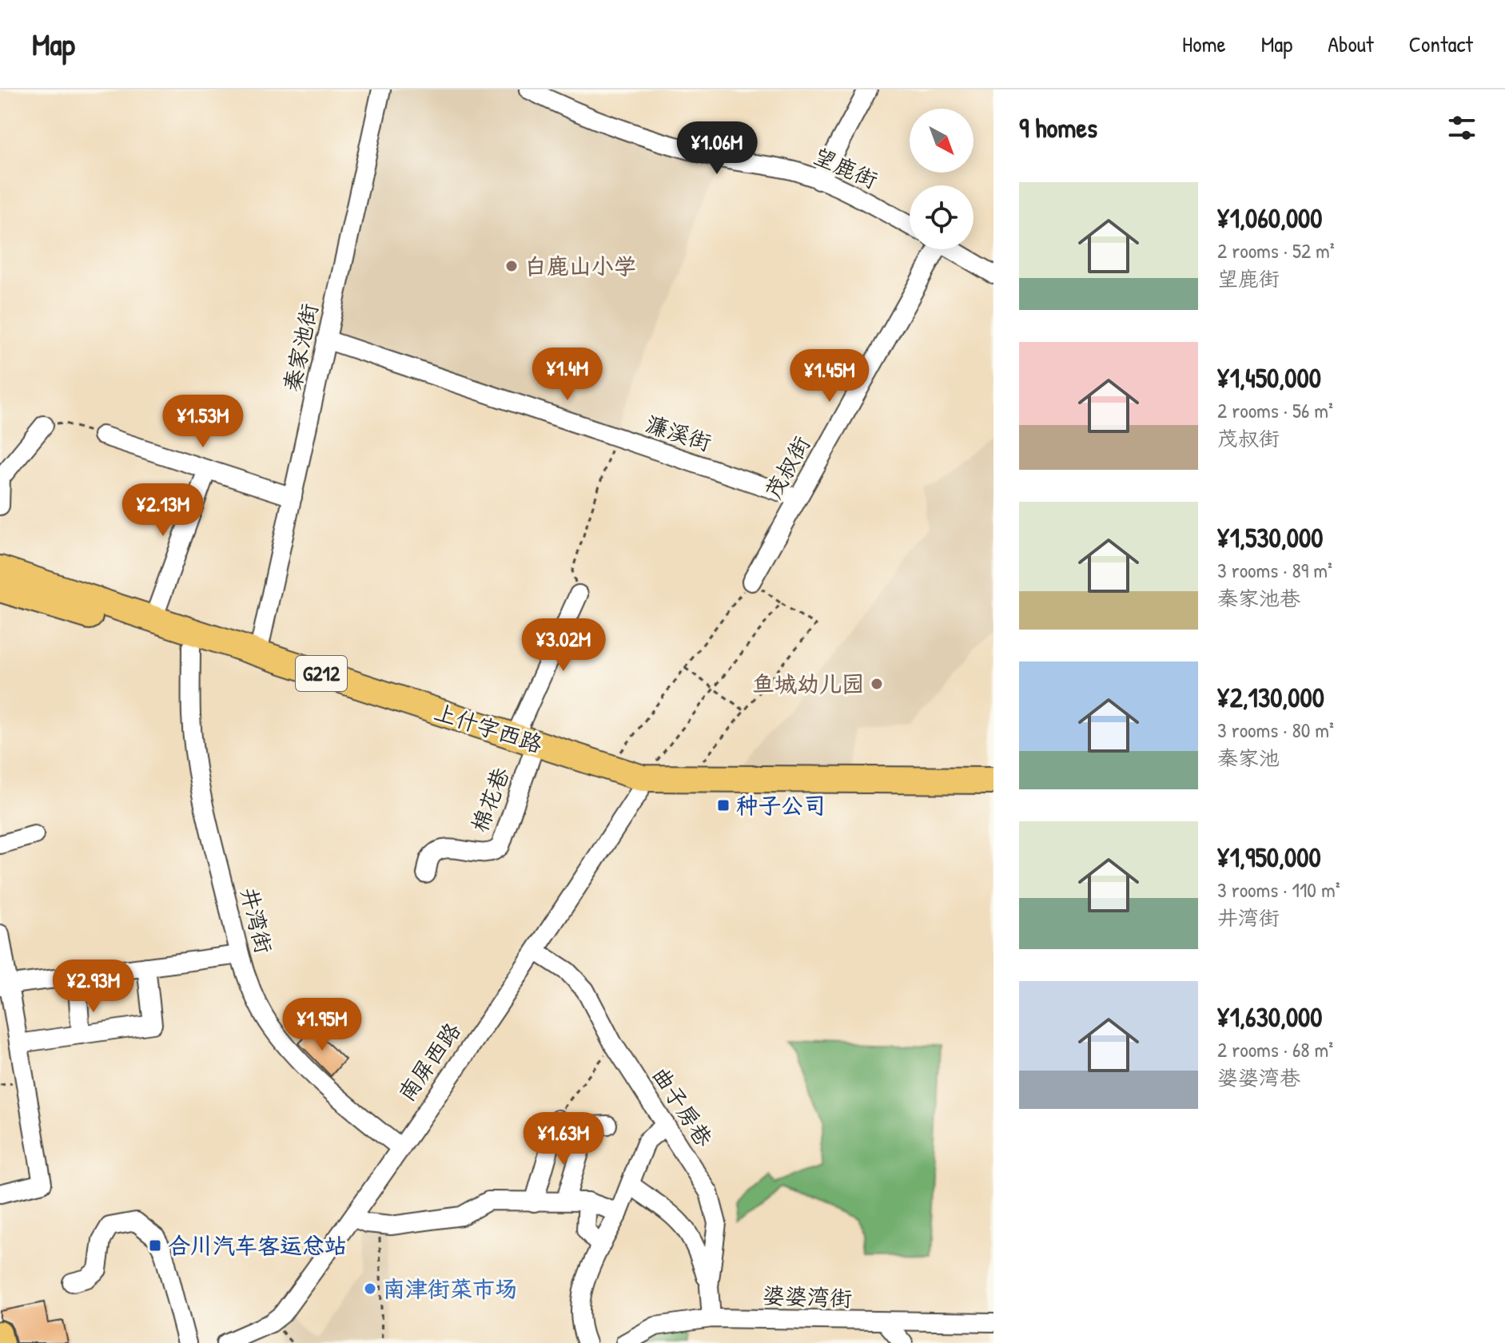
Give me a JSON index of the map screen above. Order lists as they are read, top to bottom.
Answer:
{
  "streets": {
    "highway": ["G212", "上什字西路"],
    "street": [
      "望鹿街",
      "秦家池街",
      "濂溪街",
      "茂叔街",
      "棉花巷",
      "井湾街",
      "南屏西路",
      "曲子房巷",
      "婆婆湾街"
    ]
  },
  "crossings": [
    ["秦家池街", "濂溪街"],
    ["秦家池街", "上什字西路"],
    ["濂溪街", "茂叔街"],
    ["上什字西路", "棉花巷"],
    ["上什字西路", "井湾街"],
    ["上什字西路", "南屏西路"],
    ["井湾街", "南屏西路"],
    ["南屏西路", "曲子房巷"],
    ["曲子房巷", "婆婆湾街"]
  ],
  "places": {
    "other": ["白鹿山小学", "鱼城幼儿园", "南津街菜市场"],
    "transit": ["种子公司", "合川汽车客运总站"]
  },
  "north": "bottom right",
  "page": {
    "header": "Map",
    "nav": [
      "Home",
      "Map",
      "About",
      "Contact"
    ],
    "heading": "9 homes",
    "price": [
      "¥1.06M",
      "¥1.4M",
      "¥1.45M",
      "¥1.53M",
      "¥2.13M",
      "¥3.02M",
      "¥2.93M",
      "¥1.95M",
      "¥1.63M"
    ],
    "list": [
      {
        "name": "¥1,060,000",
        "note": "2 rooms · 52 m² · 望鹿街"
      },
      {
        "name": "¥1,450,000",
        "note": "2 rooms · 56 m² · 茂叔街"
      },
      {
        "name": "¥1,530,000",
        "note": "3 rooms · 89 m² · 秦家池巷"
      },
      {
        "name": "¥2,130,000",
        "note": "3 rooms · 80 m² · 秦家池"
      },
      {
        "name": "¥1,950,000",
        "note": "3 rooms · 110 m² · 井湾街"
      },
      {
        "name": "¥1,630,000",
        "note": "2 rooms · 68 m² · 婆婆湾巷"
      }
    ]
  }
}
